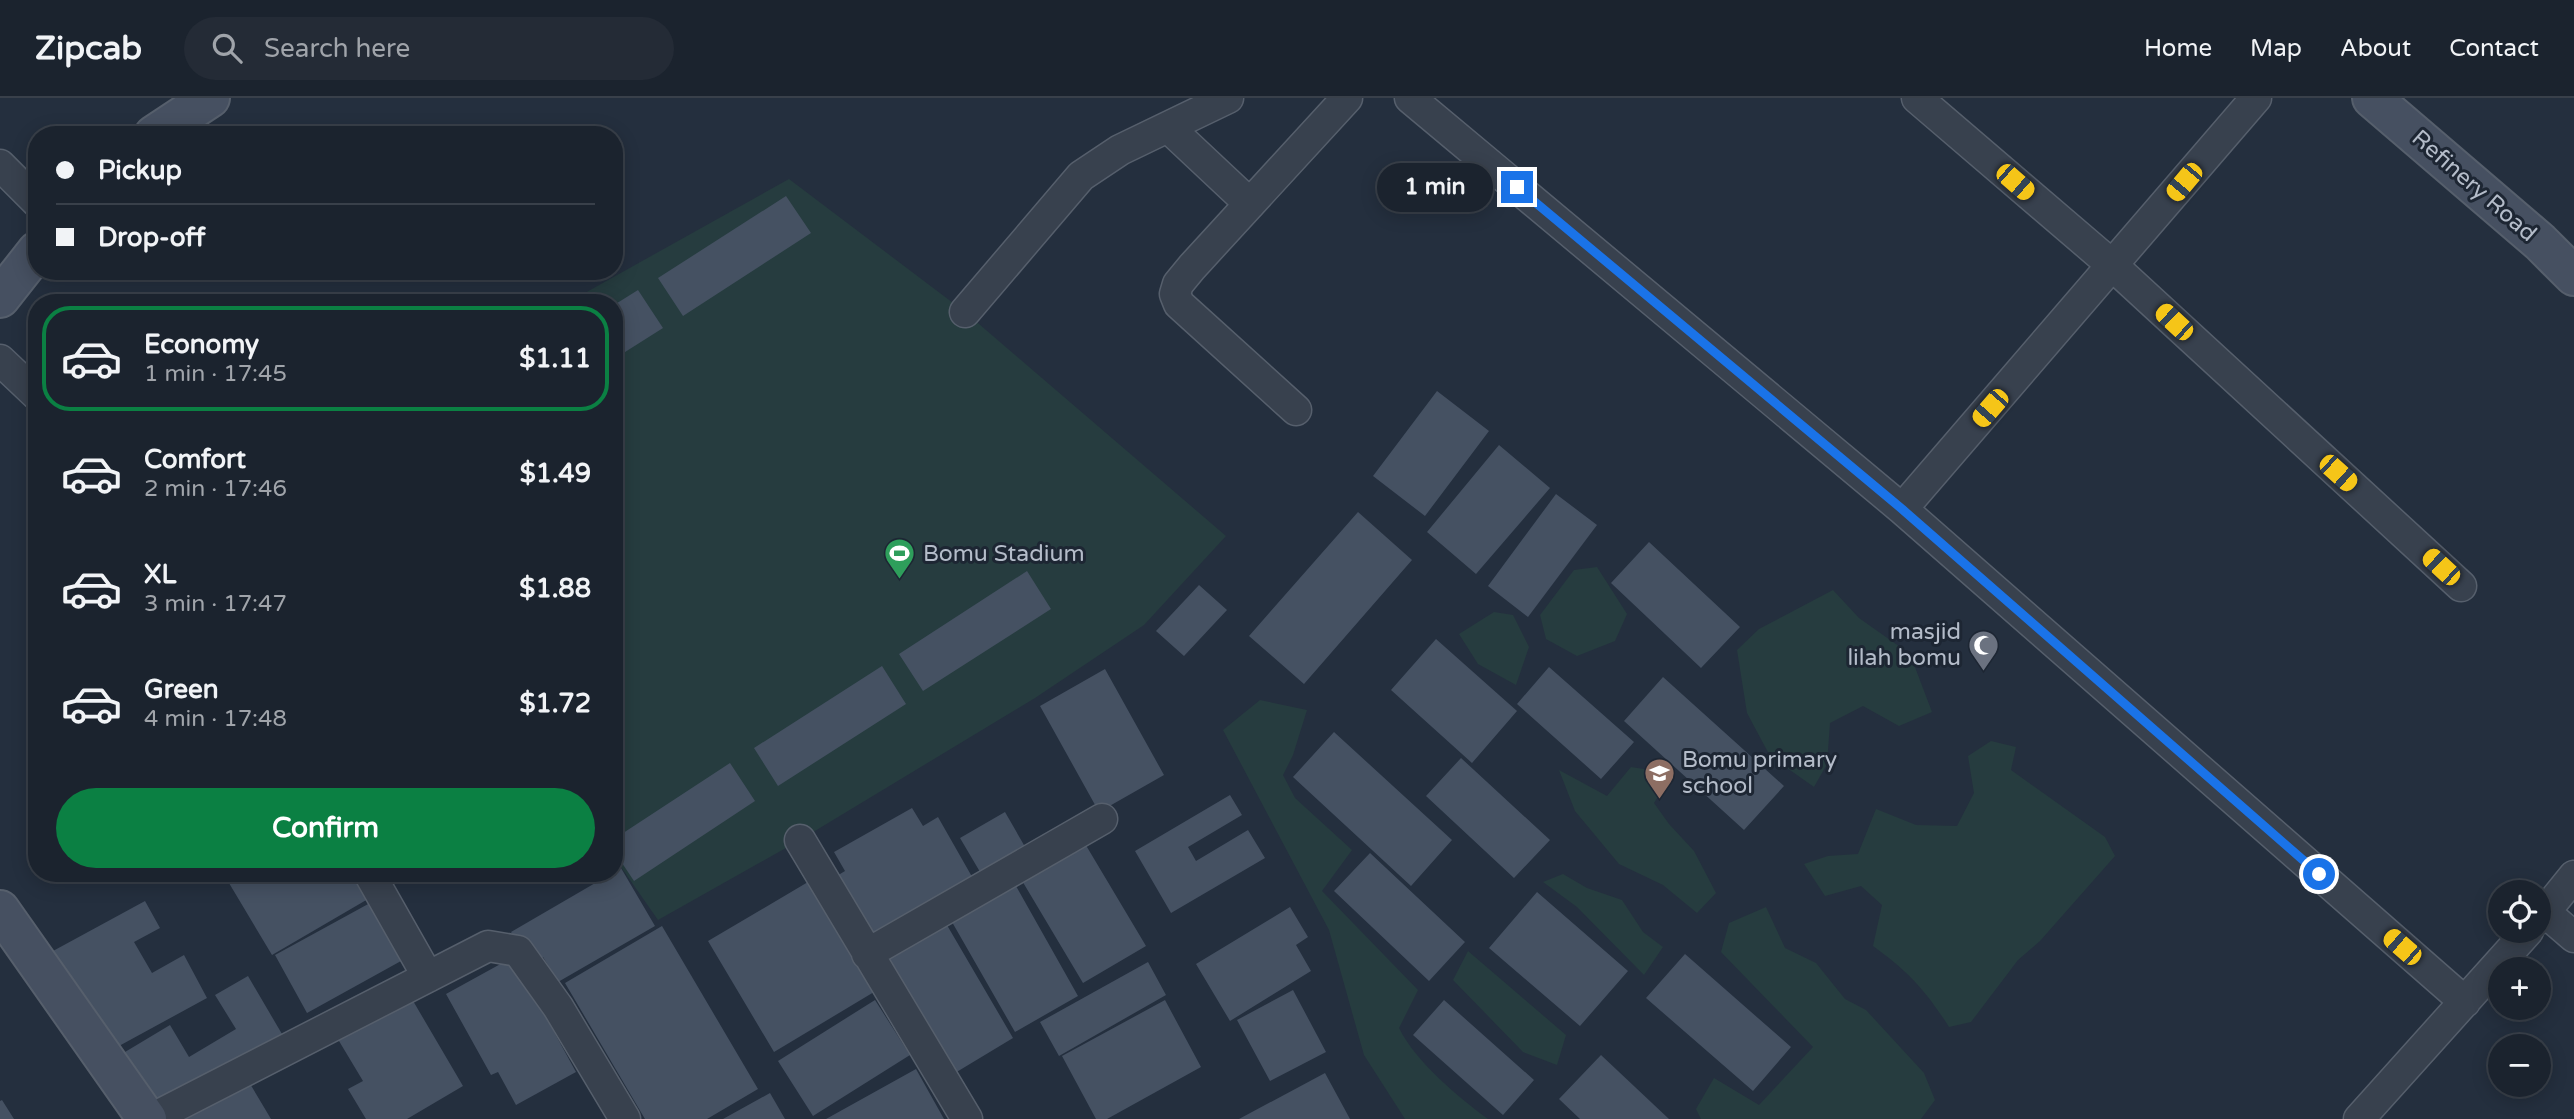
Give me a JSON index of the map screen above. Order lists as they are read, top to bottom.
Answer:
{
  "streets": {
    "street": ["Refinery Road"]
  },
  "places": {
    "sports": ["Bomu Stadium"],
    "mosque": ["masjid lilah bomu"],
    "school or university": ["Bomu primary school"]
  },
  "page": {
    "header": "Zipcab",
    "search": "Search here",
    "nav": [
      "Home",
      "Map",
      "About",
      "Contact"
    ],
    "banner": ["Pickup", "Drop-off"],
    "bubble": "1 min",
    "list": [
      {
        "name": "Economy",
        "note": "1 min · 17:45",
        "value": "$1.11"
      },
      {
        "name": "Comfort",
        "note": "2 min · 17:46",
        "value": "$1.49"
      },
      {
        "name": "XL",
        "note": "3 min · 17:47",
        "value": "$1.88"
      },
      {
        "name": "Green",
        "note": "4 min · 17:48",
        "value": "$1.72"
      }
    ],
    "buttons": "Confirm",
    "map_buttons": ["+", "−"]
  }
}
